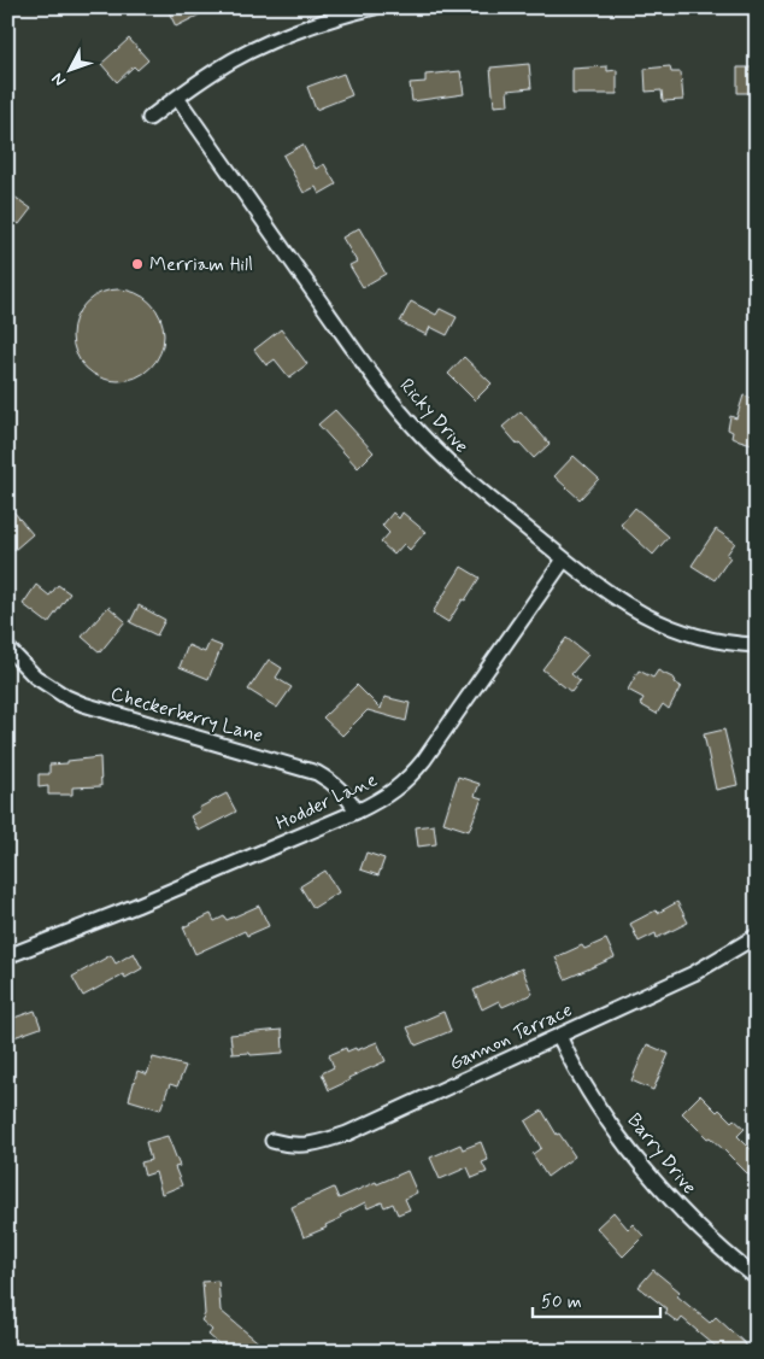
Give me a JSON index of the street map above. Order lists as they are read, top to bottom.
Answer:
{
  "streets": {
    "street": [
      "Ricky Drive",
      "Checkerberry Lane",
      "Hodder Lane",
      "Gannon Terrace",
      "Barry Drive"
    ]
  },
  "crossings": [
    ["Ricky Drive", "Hodder Lane"],
    ["Checkerberry Lane", "Hodder Lane"],
    ["Gannon Terrace", "Barry Drive"]
  ],
  "places": ["Merriam Hill"],
  "scale_bar": "50 m",
  "north": "bottom left"
}
